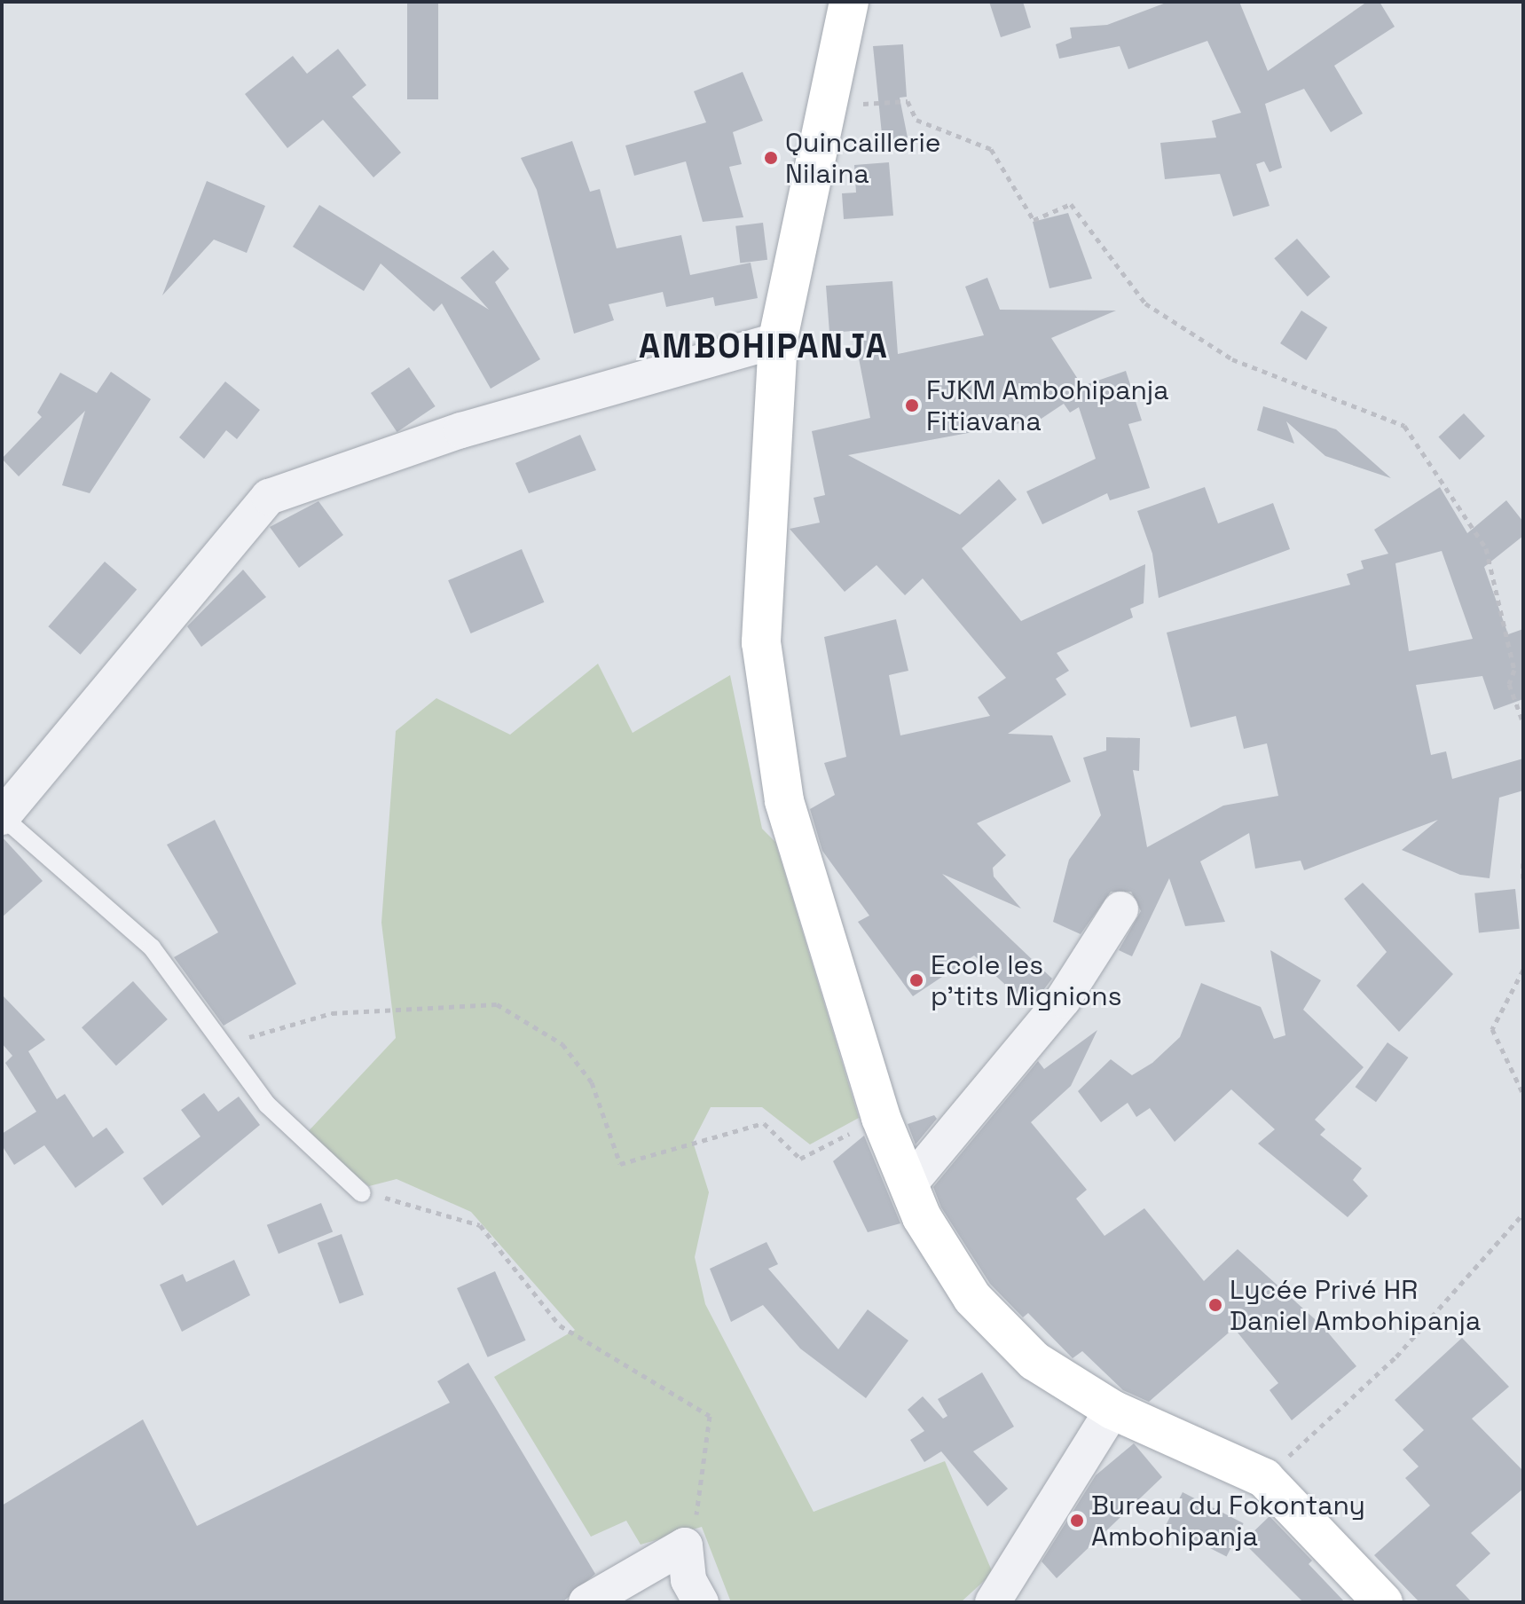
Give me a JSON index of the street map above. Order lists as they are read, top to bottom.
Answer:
{
  "districts": ["AMBOHIPANJA"],
  "places": [
    "Quincaillerie Nilaina",
    "FJKM Ambohipanja Fitiavana",
    "Ecole les p’tits Mignions",
    "Lycée Privé HR Daniel Ambohipanja",
    "Bureau du Fokontany Ambohipanja"
  ]
}
